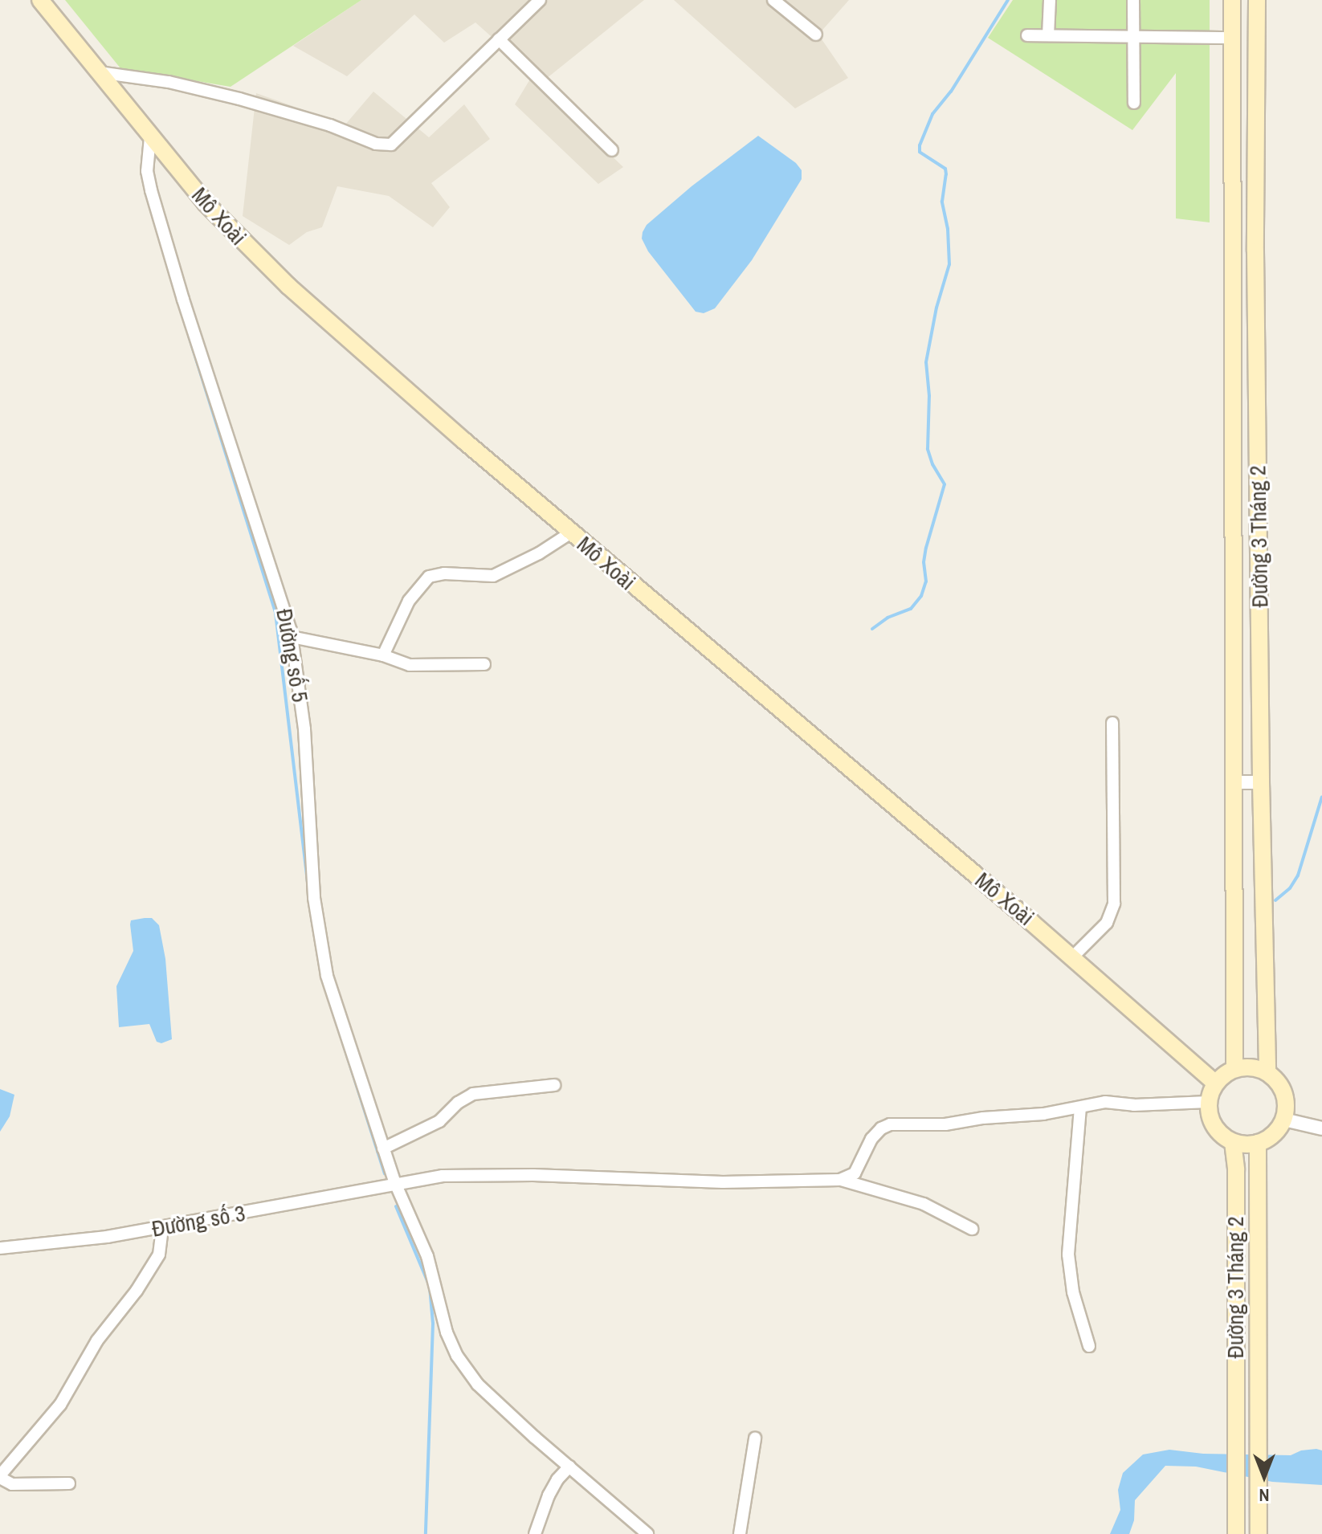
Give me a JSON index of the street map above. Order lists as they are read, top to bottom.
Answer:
{
  "streets": {
    "main road": ["Mô Xoài", "Đường 3 Tháng 2"],
    "street": ["Đường số 5", "Đường số 3"]
  },
  "crossings": [
    ["Mô Xoài", "Đường 3 Tháng 2"],
    ["Mô Xoài", "Đường số 5"],
    ["Đường số 5", "Đường số 3"]
  ],
  "north": "bottom"
}
